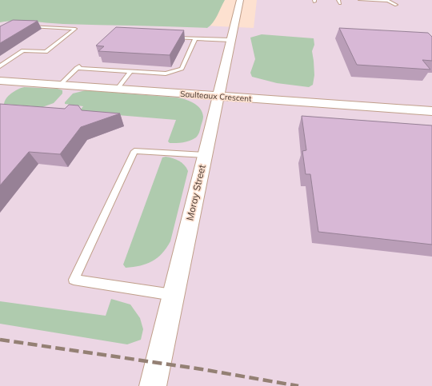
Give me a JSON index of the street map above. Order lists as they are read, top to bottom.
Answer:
{
  "streets": {
    "street": ["Saulteaux Crescent", "Moray Street"]
  },
  "crossings": [
    ["Saulteaux Crescent", "Moray Street"]
  ]
}
